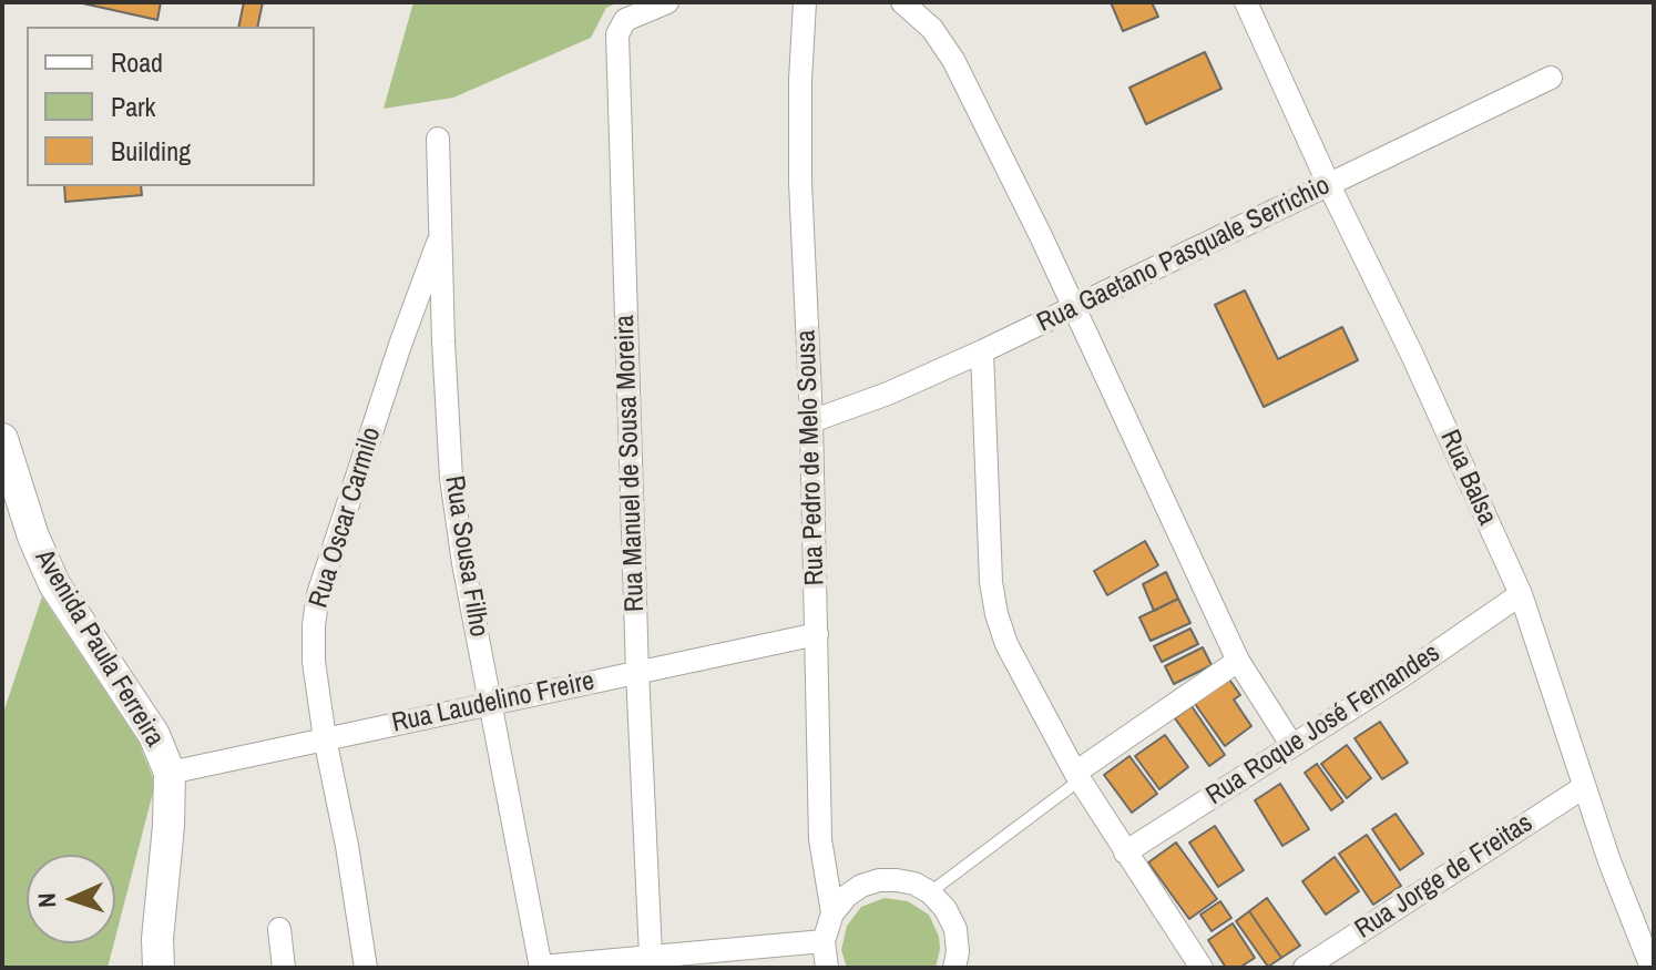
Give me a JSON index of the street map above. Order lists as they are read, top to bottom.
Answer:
{
  "streets": {
    "main road": ["Avenida Paula Ferreira"],
    "street": [
      "Rua Gaetano Pasquale Serrichio",
      "Rua Pedro de Melo Sousa",
      "Rua Manuel de Sousa Moreira",
      "Rua Balsa",
      "Rua Oscar Carmilo",
      "Rua Sousa Filho",
      "Rua Laudelino Freire",
      "Rua Roque José Fernandes",
      "Rua Jorge de Freitas"
    ]
  },
  "crossings": [
    ["Rua Gaetano Pasquale Serrichio", "Rua Pedro de Melo Sousa"],
    ["Rua Gaetano Pasquale Serrichio", "Rua Balsa"],
    ["Rua Pedro de Melo Sousa", "Rua Laudelino Freire"],
    ["Rua Manuel de Sousa Moreira", "Rua Laudelino Freire"],
    ["Rua Balsa", "Rua Roque José Fernandes"],
    ["Rua Balsa", "Rua Jorge de Freitas"],
    ["Rua Oscar Carmilo", "Rua Sousa Filho"],
    ["Rua Oscar Carmilo", "Rua Laudelino Freire"],
    ["Rua Sousa Filho", "Rua Laudelino Freire"],
    ["Avenida Paula Ferreira", "Rua Laudelino Freire"]
  ],
  "legend": ["Road", "Park", "Building"],
  "north": "left"
}
